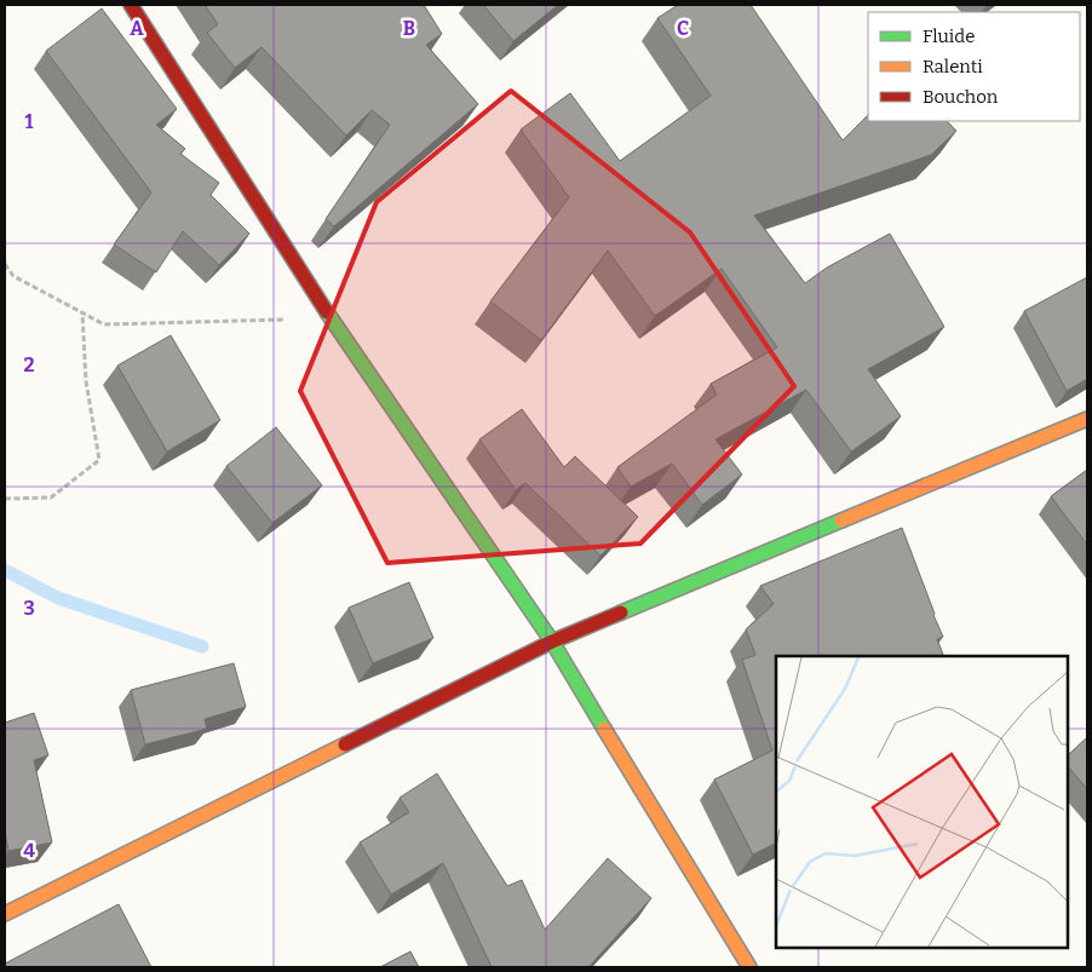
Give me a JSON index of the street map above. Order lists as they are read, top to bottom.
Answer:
{
  "legend": ["Fluide", "Ralenti", "Bouchon"],
  "grid": {
    "columns": ["A", "B", "C"],
    "rows": [
      "1",
      "2",
      "3",
      "4"
    ]
  }
}
